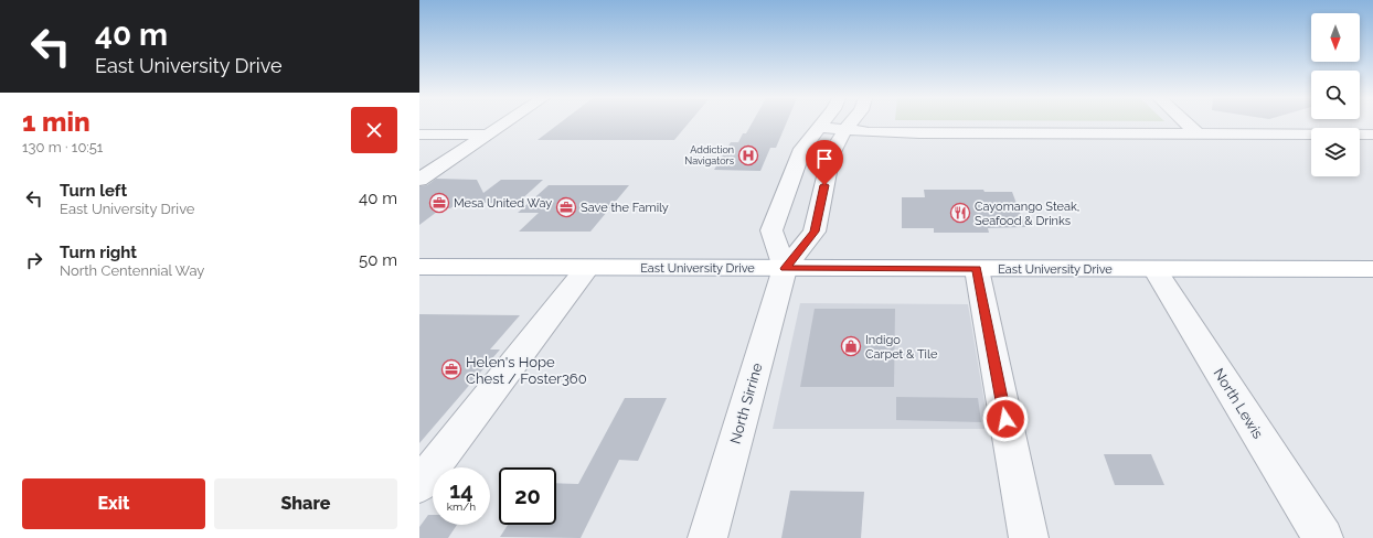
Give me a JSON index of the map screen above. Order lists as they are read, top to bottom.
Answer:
{
  "streets": {
    "main road": ["East University Drive"],
    "street": ["North Sirrine", "North Lewis"]
  },
  "crossings": [
    ["East University Drive", "North Sirrine"],
    ["East University Drive", "North Lewis"]
  ],
  "places": {
    "hospital": ["Addiction Navigators"],
    "office": ["Mesa United Way", "Save the Family", "Helen's Hope Chest / Foster360"],
    "restaurant": ["Cayomango Steak, Seafood & Drinks"],
    "shop": ["Indigo Carpet & Tile"]
  },
  "north": "bottom",
  "page": {
    "turn": ["40 m", "East University Drive"],
    "heading": ["1 min", "130 m · 10:51"],
    "list": [
      {
        "name": "Turn left",
        "note": "East University Drive",
        "value": "40 m"
      },
      {
        "name": "Turn right",
        "note": "North Centennial Way",
        "value": "50 m"
      }
    ],
    "speed": "14 km/h",
    "limit": "20",
    "buttons": ["Exit", "Share"]
  }
}
